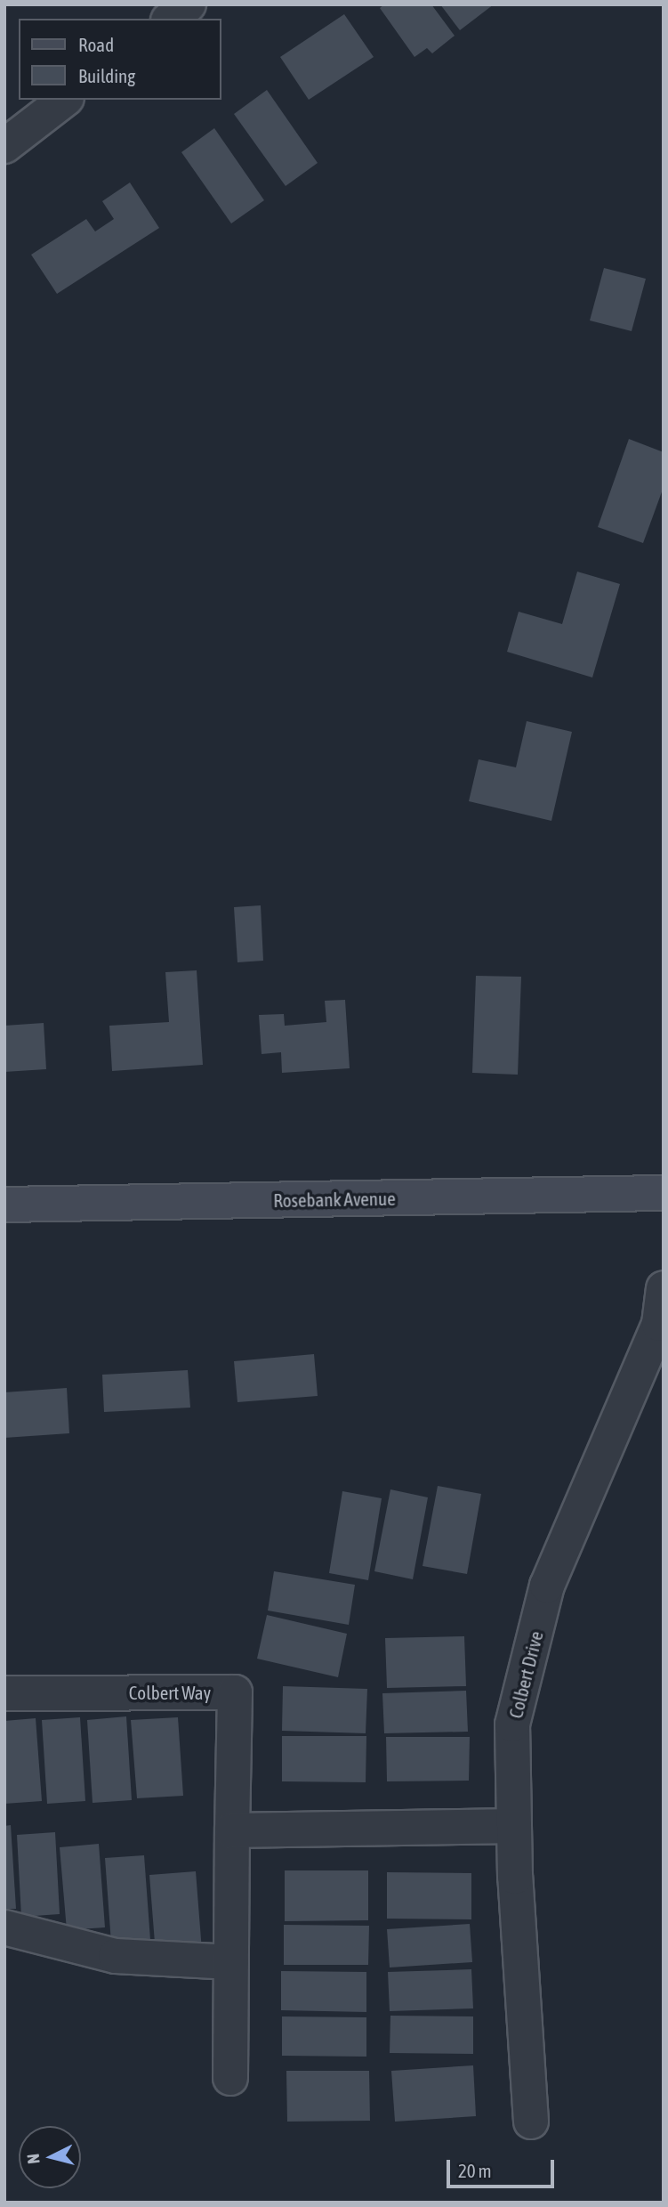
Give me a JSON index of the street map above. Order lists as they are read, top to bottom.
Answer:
{
  "streets": {
    "street": ["Rosebank Avenue", "Colbert Drive", "Colbert Way"]
  },
  "legend": ["Road", "Building"],
  "scale_bar": "20 m",
  "north": "left"
}
